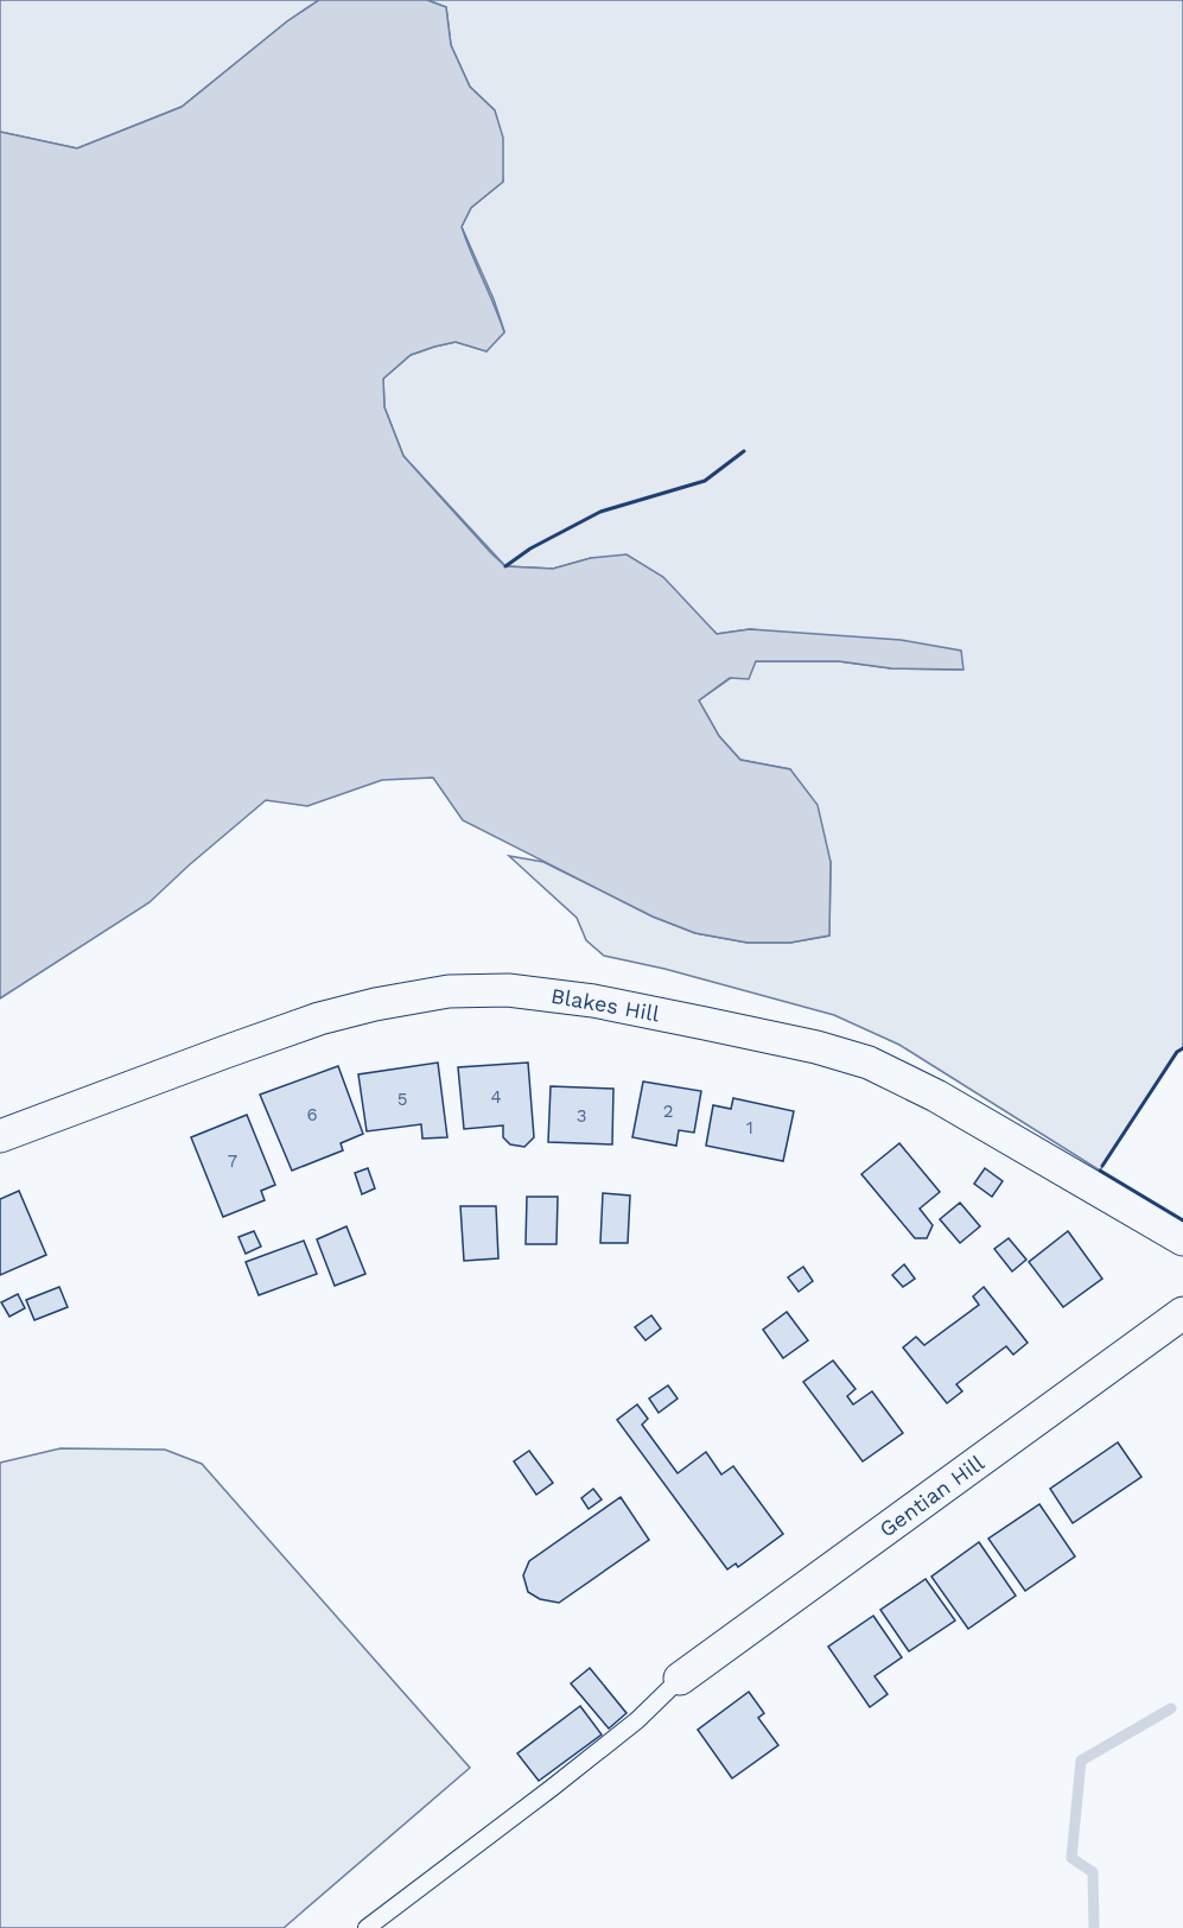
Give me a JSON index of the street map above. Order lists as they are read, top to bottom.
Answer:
{
  "streets": {
    "street": ["Blakes Hill", "Gentian Hill"]
  },
  "house_numbers": [
    "4",
    "5",
    "2",
    "6",
    "3",
    "1",
    "7"
  ]
}
